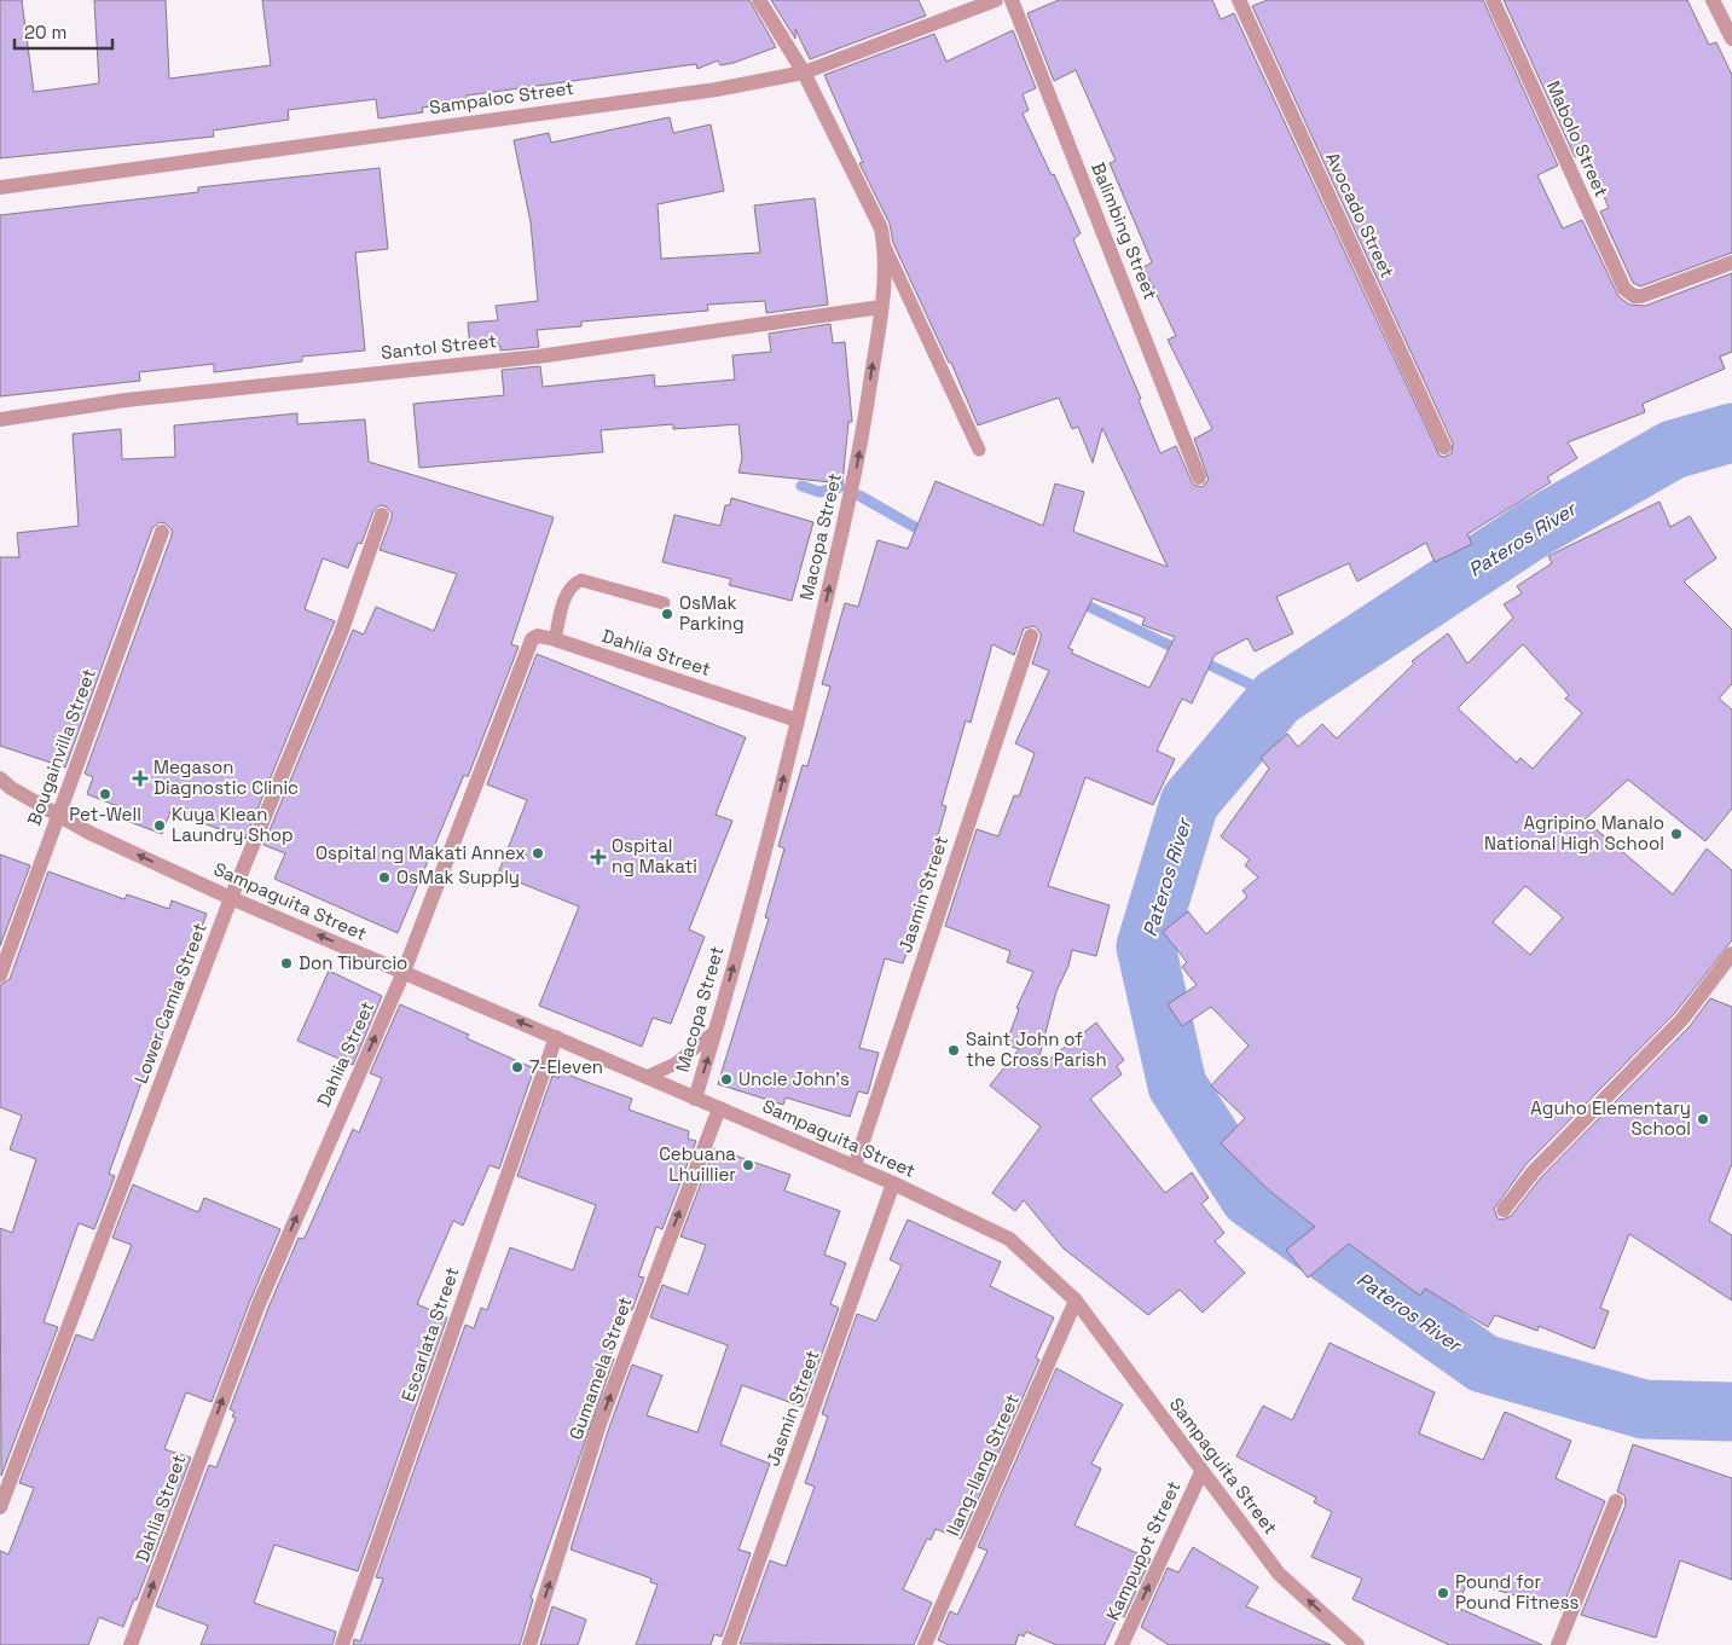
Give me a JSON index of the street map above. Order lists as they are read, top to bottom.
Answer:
{
  "streets": {
    "street": [
      "Sampaloc Street",
      "Mabolo Street",
      "Avocado Street",
      "Balimbing Street",
      "Santol Street",
      "Macopa Street",
      "Dahlia Street",
      "Bougainvilla Street",
      "Jasmin Street",
      "Sampaguita Street",
      "Lower Camia Street",
      "Escarlata Street",
      "Gumamela Street",
      "Ilang-Ilang Street",
      "Kampupot Street"
    ]
  },
  "crossings": [
    ["Sampaloc Street", "Macopa Street"],
    ["Santol Street", "Macopa Street"],
    ["Macopa Street", "Dahlia Street"],
    ["Macopa Street", "Sampaguita Street"],
    ["Dahlia Street", "Sampaguita Street"],
    ["Bougainvilla Street", "Sampaguita Street"],
    ["Jasmin Street", "Sampaguita Street"],
    ["Sampaguita Street", "Lower Camia Street"],
    ["Sampaguita Street", "Escarlata Street"],
    ["Sampaguita Street", "Gumamela Street"],
    ["Sampaguita Street", "Ilang-Ilang Street"],
    ["Sampaguita Street", "Kampupot Street"]
  ],
  "one_way": [
    "Macopa Street",
    "Dahlia Street",
    "Sampaguita Street",
    "Gumamela Street",
    "Kampupot Street"
  ],
  "water": ["Pateros River"],
  "places": {
    "other": [
      "OsMak Parking",
      "Pet-Well",
      "Kuya Klean Laundry Shop",
      "Agripino Manalo National High School",
      "Ospital ng Makati Annex",
      "OsMak Supply",
      "Don Tiburcio",
      "Saint John of the Cross Parish",
      "7-Eleven",
      "Uncle John's",
      "Aguho Elementary School",
      "Cebuana Lhuillier",
      "Pound for Pound Fitness"
    ],
    "health": ["Megason Diagnostic Clinic", "Ospital ng Makati"]
  },
  "scale_bar": "20 m"
}
